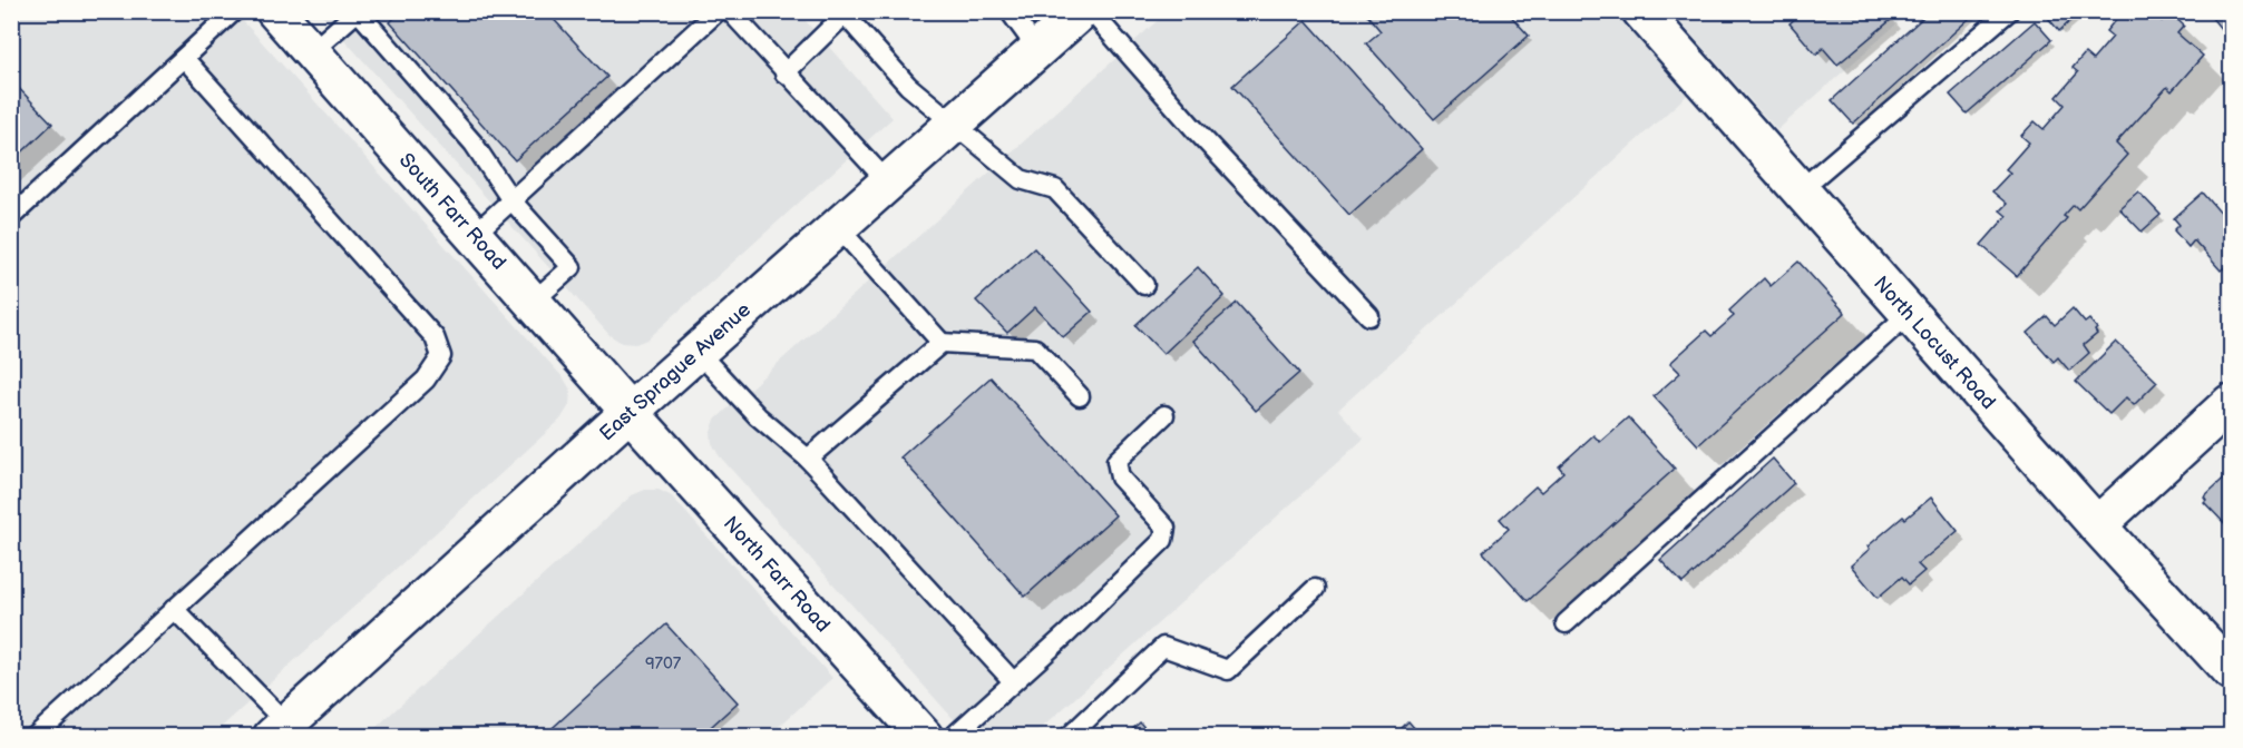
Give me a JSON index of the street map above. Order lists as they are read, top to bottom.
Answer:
{
  "streets": {
    "street": [
      "South Farr Road",
      "North Locust Road",
      "East Sprague Avenue",
      "North Farr Road"
    ]
  },
  "crossings": [
    ["South Farr Road", "East Sprague Avenue"],
    ["South Farr Road", "North Farr Road"],
    ["East Sprague Avenue", "North Farr Road"]
  ],
  "house_numbers": ["9707"]
}
